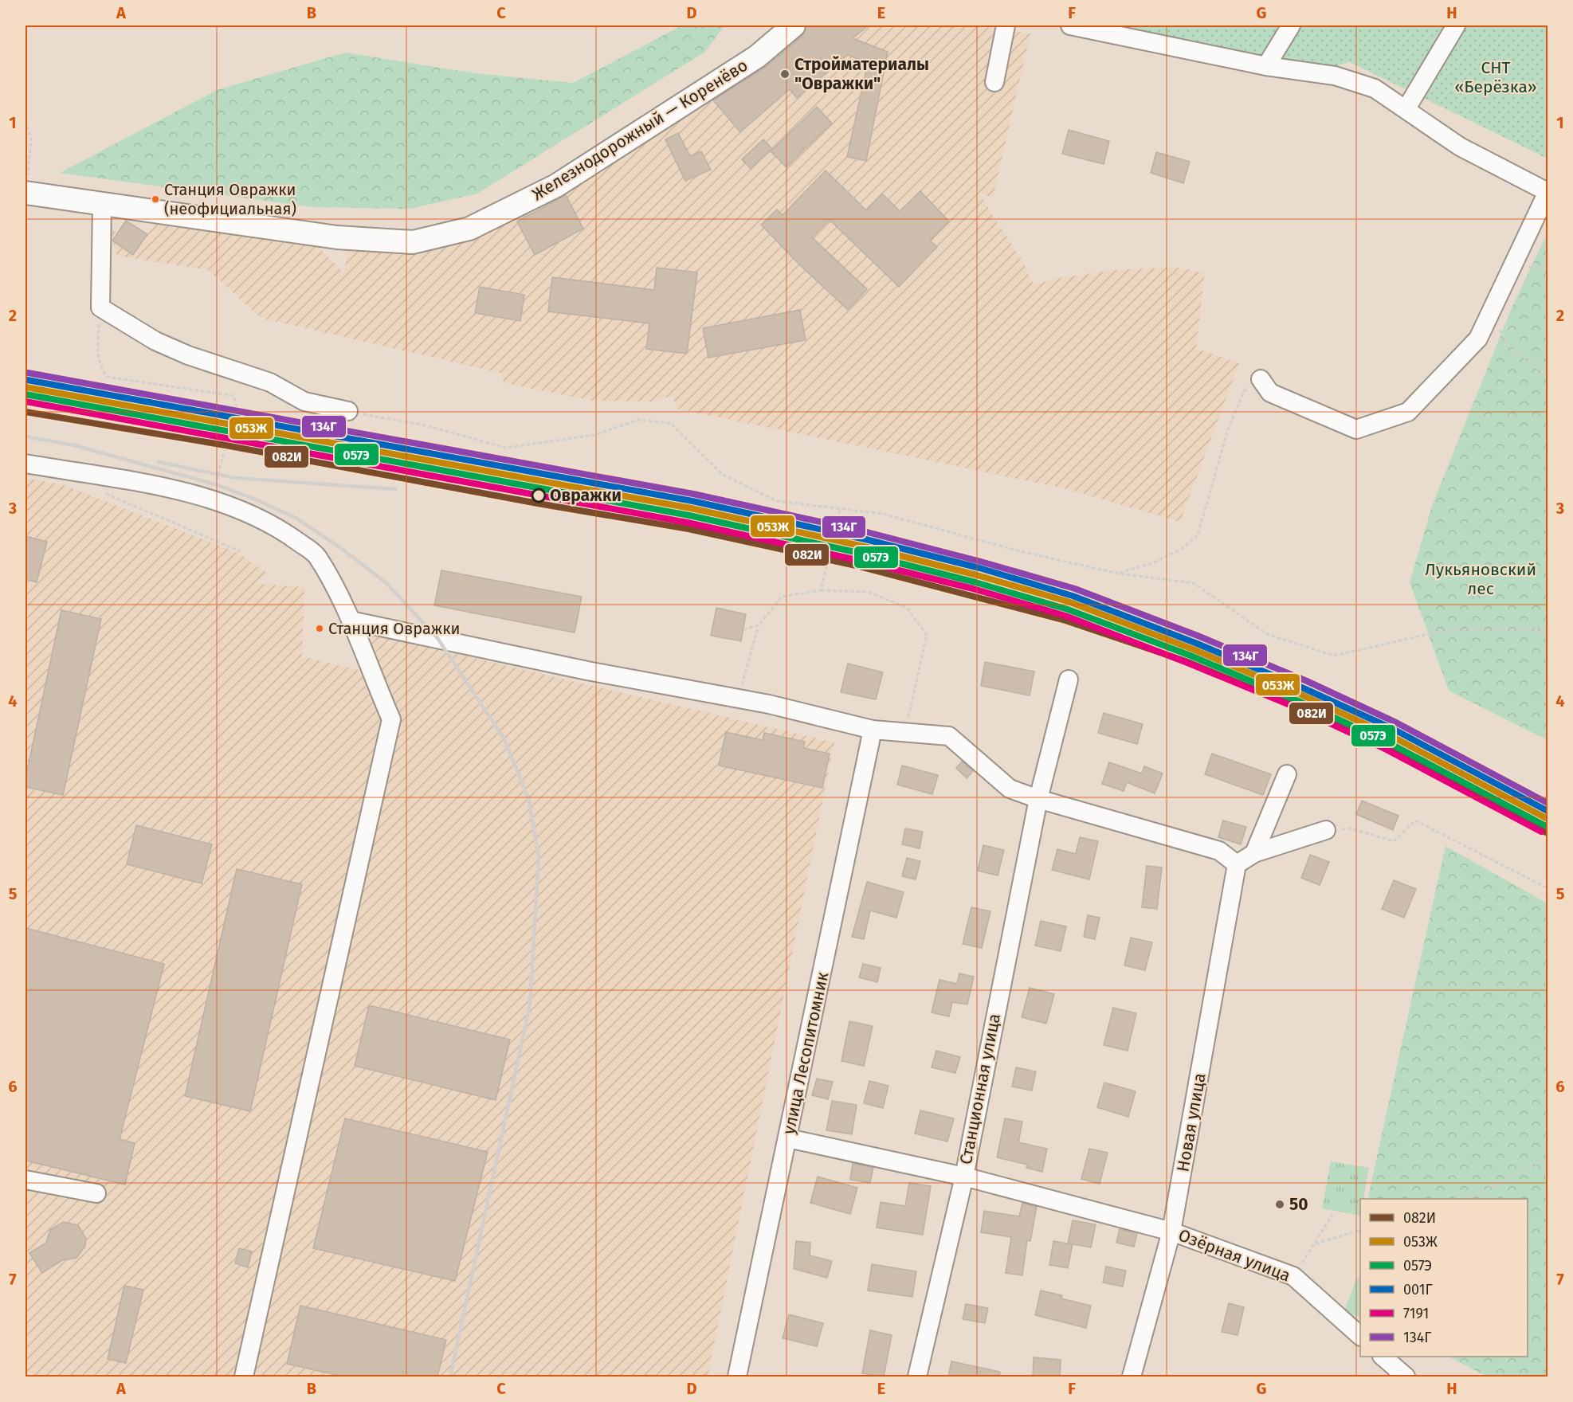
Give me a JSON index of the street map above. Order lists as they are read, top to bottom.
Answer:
{
  "streets": {
    "main road": ["Железнодорожный — Коренёво"],
    "street": [
      "улица Лесопитомник",
      "Станционная улица",
      "Новая улица",
      "Озёрная улица"
    ]
  },
  "crossings": [
    ["улица Лесопитомник", "Озёрная улица"],
    ["Станционная улица", "Озёрная улица"],
    ["Новая улица", "Озёрная улица"]
  ],
  "parks": ["СНТ «Берёзка»", "Лукьяновский лес"],
  "places": [
    "Стройматериалы \"Овражки\"",
    "Станция Овражки (неофициальная)",
    "Овражки",
    "Станция Овражки",
    "50"
  ],
  "lines": [
    "transit line 134Г",
    "transit line 001Г",
    "transit line 053Ж",
    "transit line 057Э",
    "transit line 7191",
    "transit line 082И"
  ],
  "legend": [
    "082И",
    "053Ж",
    "057Э",
    "001Г",
    "7191",
    "134Г"
  ],
  "grid": {
    "columns": [
      "A",
      "B",
      "C",
      "D",
      "E",
      "F",
      "G",
      "H"
    ],
    "rows": [
      "1",
      "2",
      "3",
      "4",
      "5",
      "6",
      "7"
    ]
  }
}
